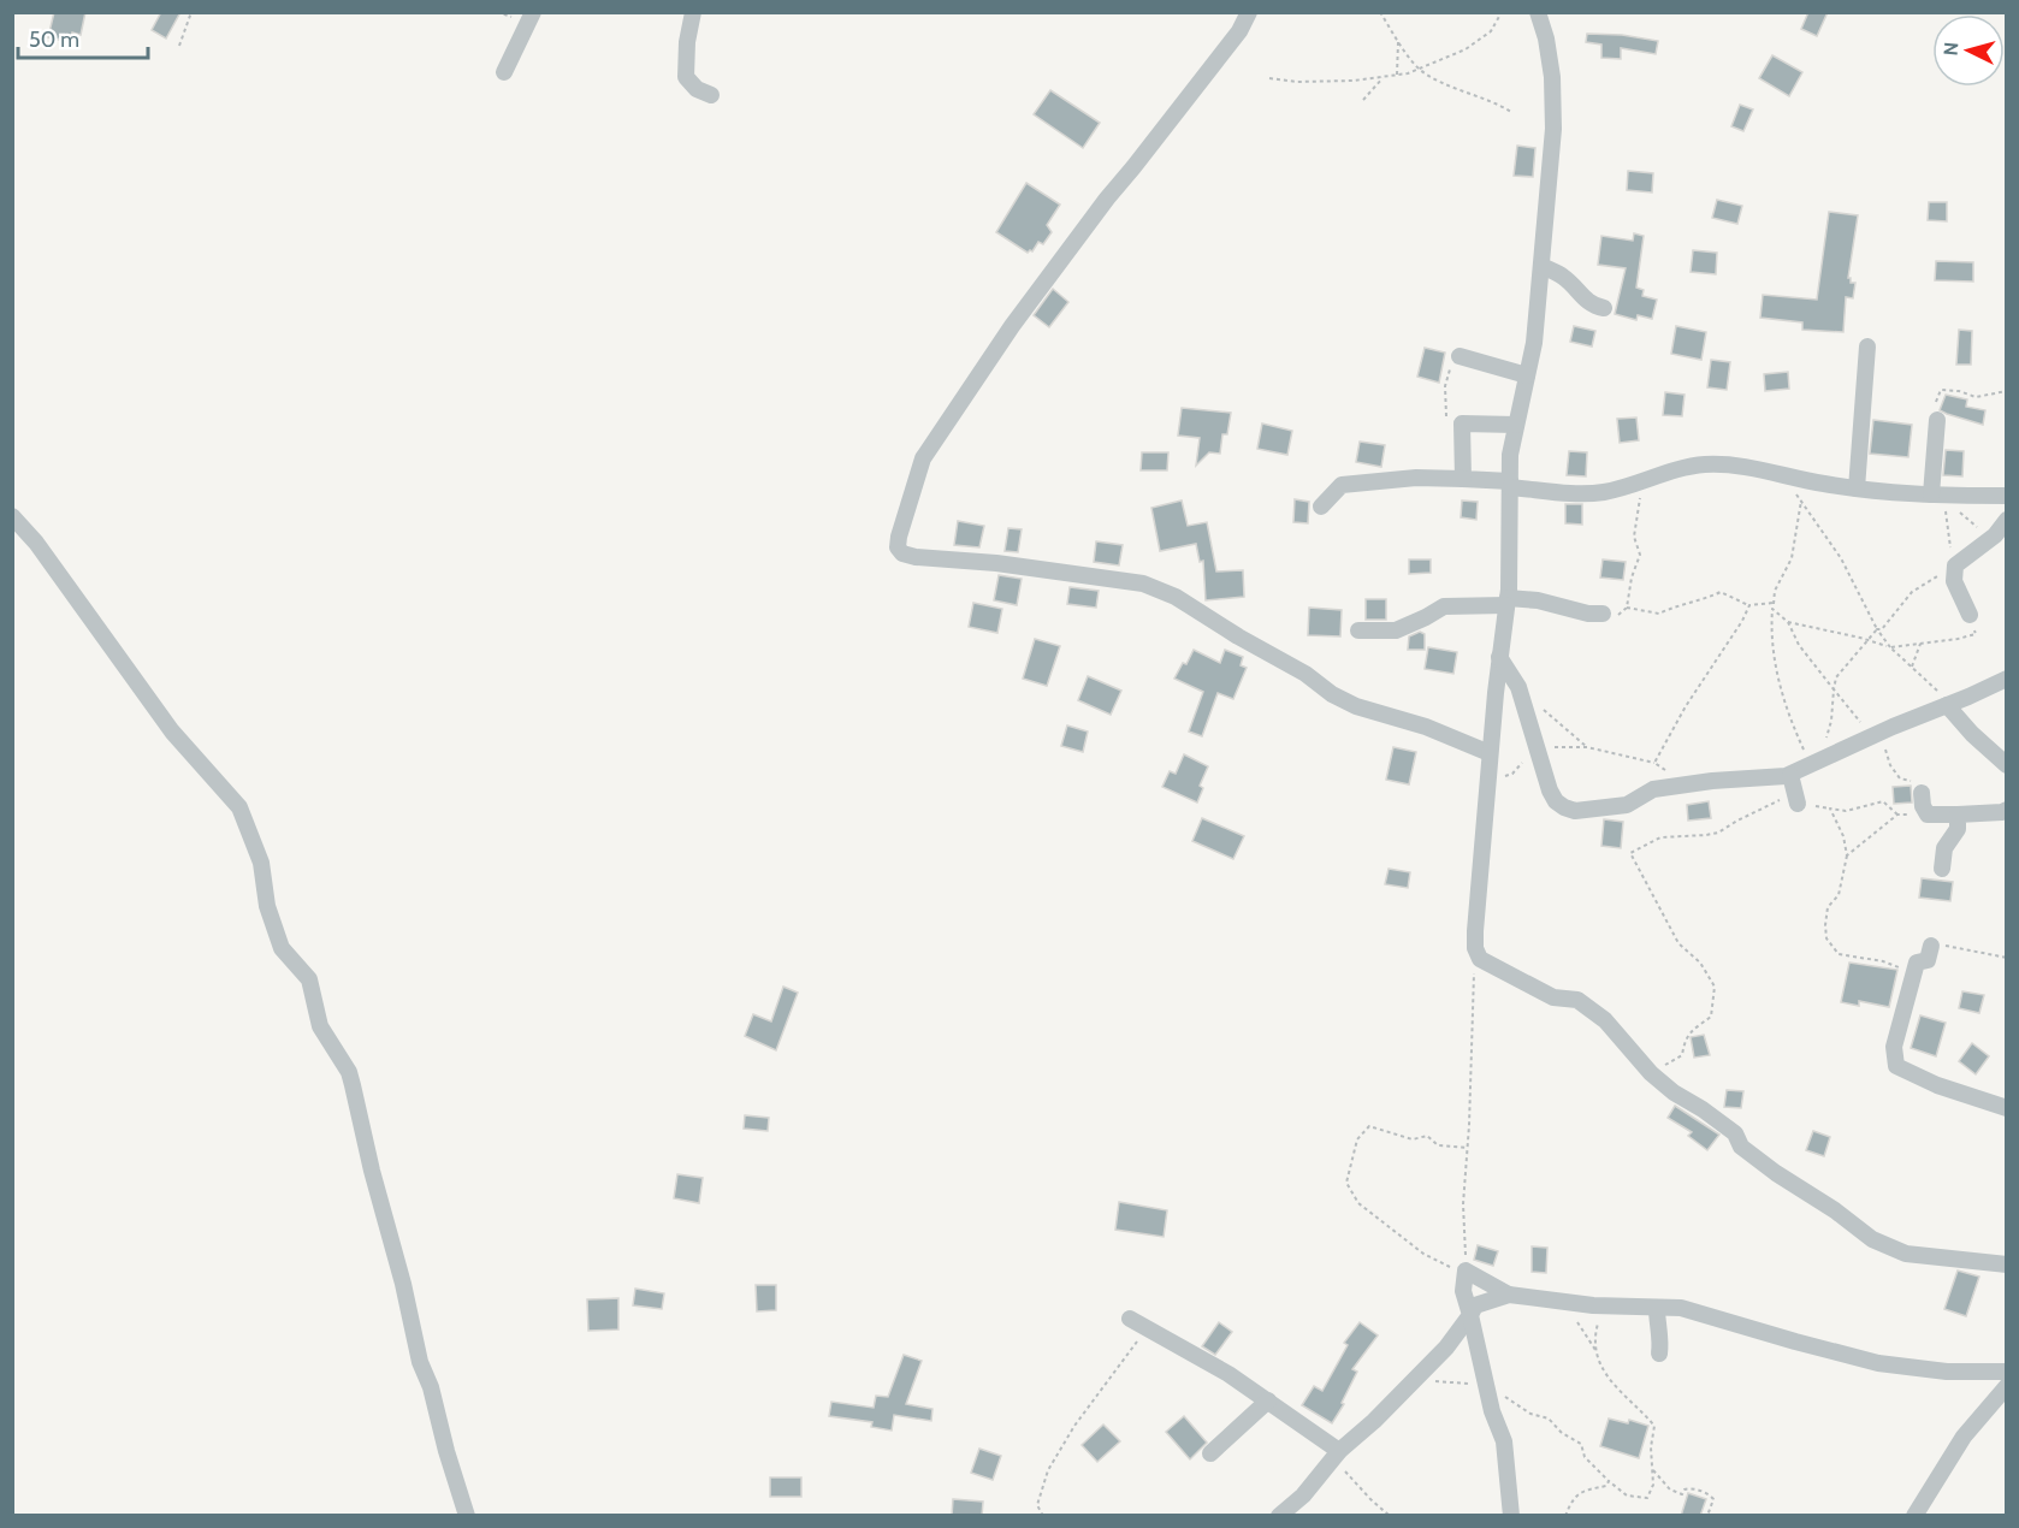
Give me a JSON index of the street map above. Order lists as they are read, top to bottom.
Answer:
{
  "scale_bar": "50 m",
  "north": "left"
}
